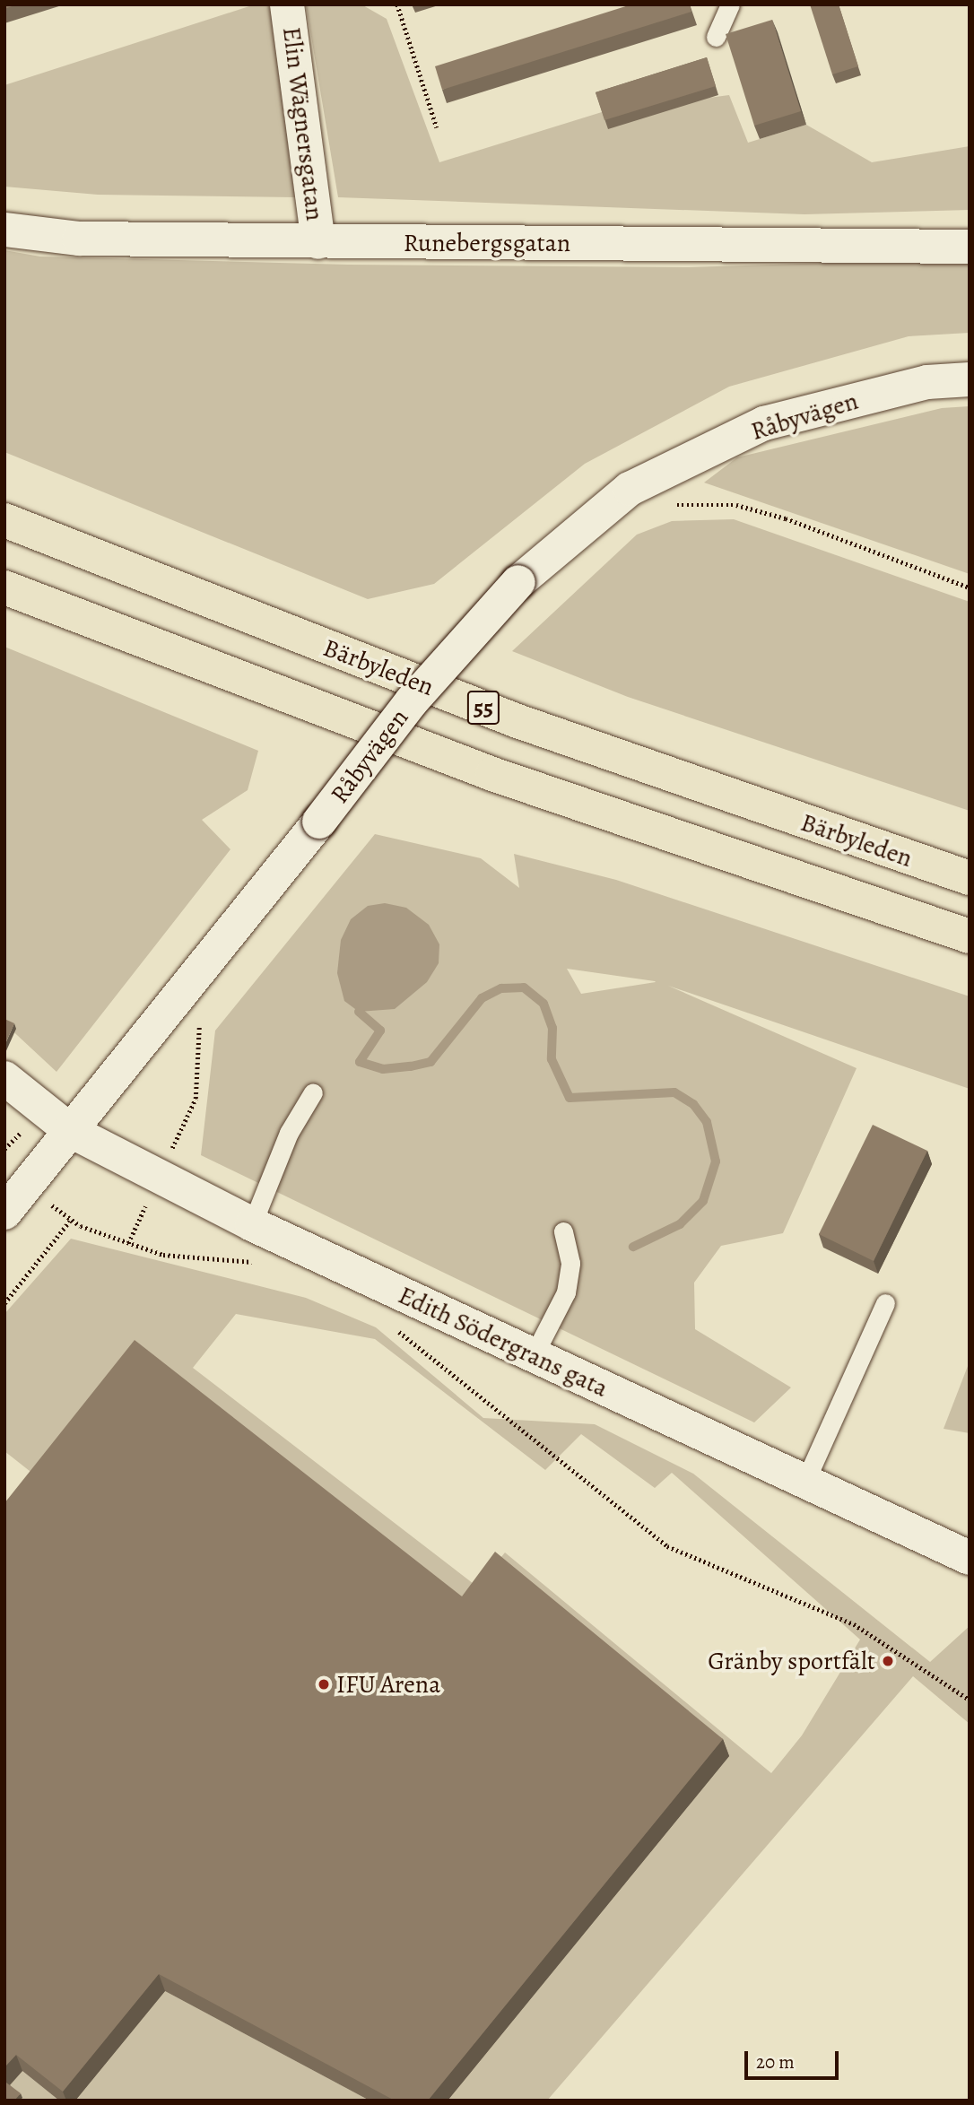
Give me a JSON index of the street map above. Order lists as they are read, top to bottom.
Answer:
{
  "streets": {
    "main road": ["Bärbyleden", "55"],
    "street": [
      "Elin Wägnersgatan",
      "Runebergsgatan",
      "Råbyvägen",
      "Edith Södergrans gata"
    ]
  },
  "crossings": [
    ["Elin Wägnersgatan", "Runebergsgatan"],
    ["Råbyvägen", "Edith Södergrans gata"]
  ],
  "places": ["Gränby sportfält", "IFU Arena"],
  "scale_bar": "20 m"
}
